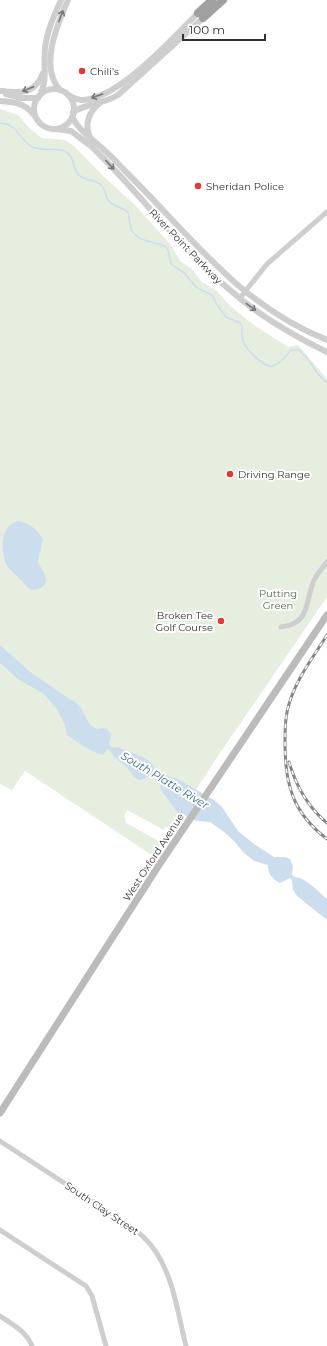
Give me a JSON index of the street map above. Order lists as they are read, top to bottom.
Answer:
{
  "streets": {
    "main road": ["West Oxford Avenue"],
    "street": ["River Point Parkway", "South Clay Street"]
  },
  "water": ["South Platte River"],
  "parks": ["Putting Green"],
  "places": [
    "Chili's",
    "Sheridan Police",
    "Driving Range",
    "Broken Tee Golf Course"
  ],
  "scale_bar": "100 m"
}
